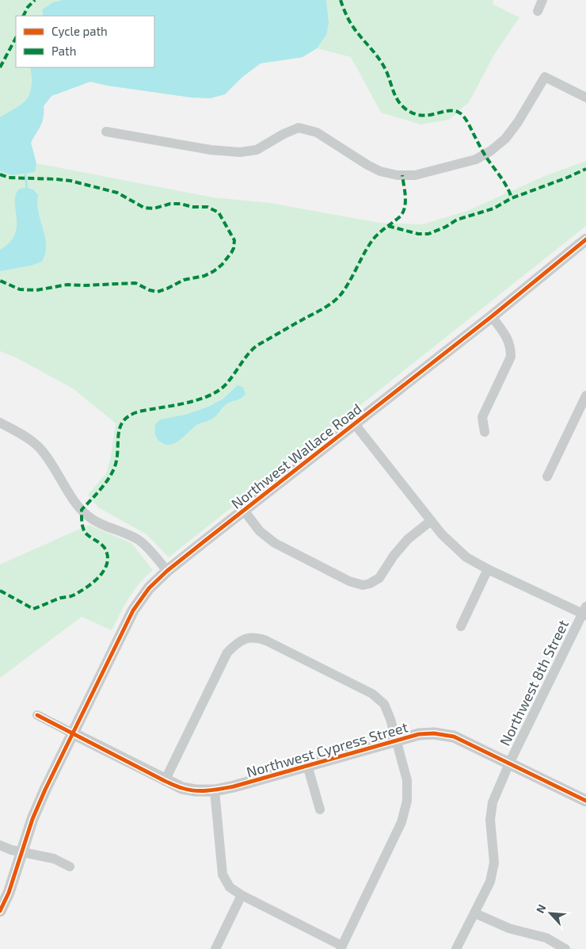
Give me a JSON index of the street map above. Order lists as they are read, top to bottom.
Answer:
{
  "streets": {
    "street": ["Northwest Wallace Road", "Northwest 8th Street", "Northwest Cypress Street"]
  },
  "crossings": [
    ["Northwest Wallace Road", "Northwest Cypress Street"],
    ["Northwest 8th Street", "Northwest Cypress Street"]
  ],
  "legend": ["Cycle path", "Path"],
  "north": "top left"
}
